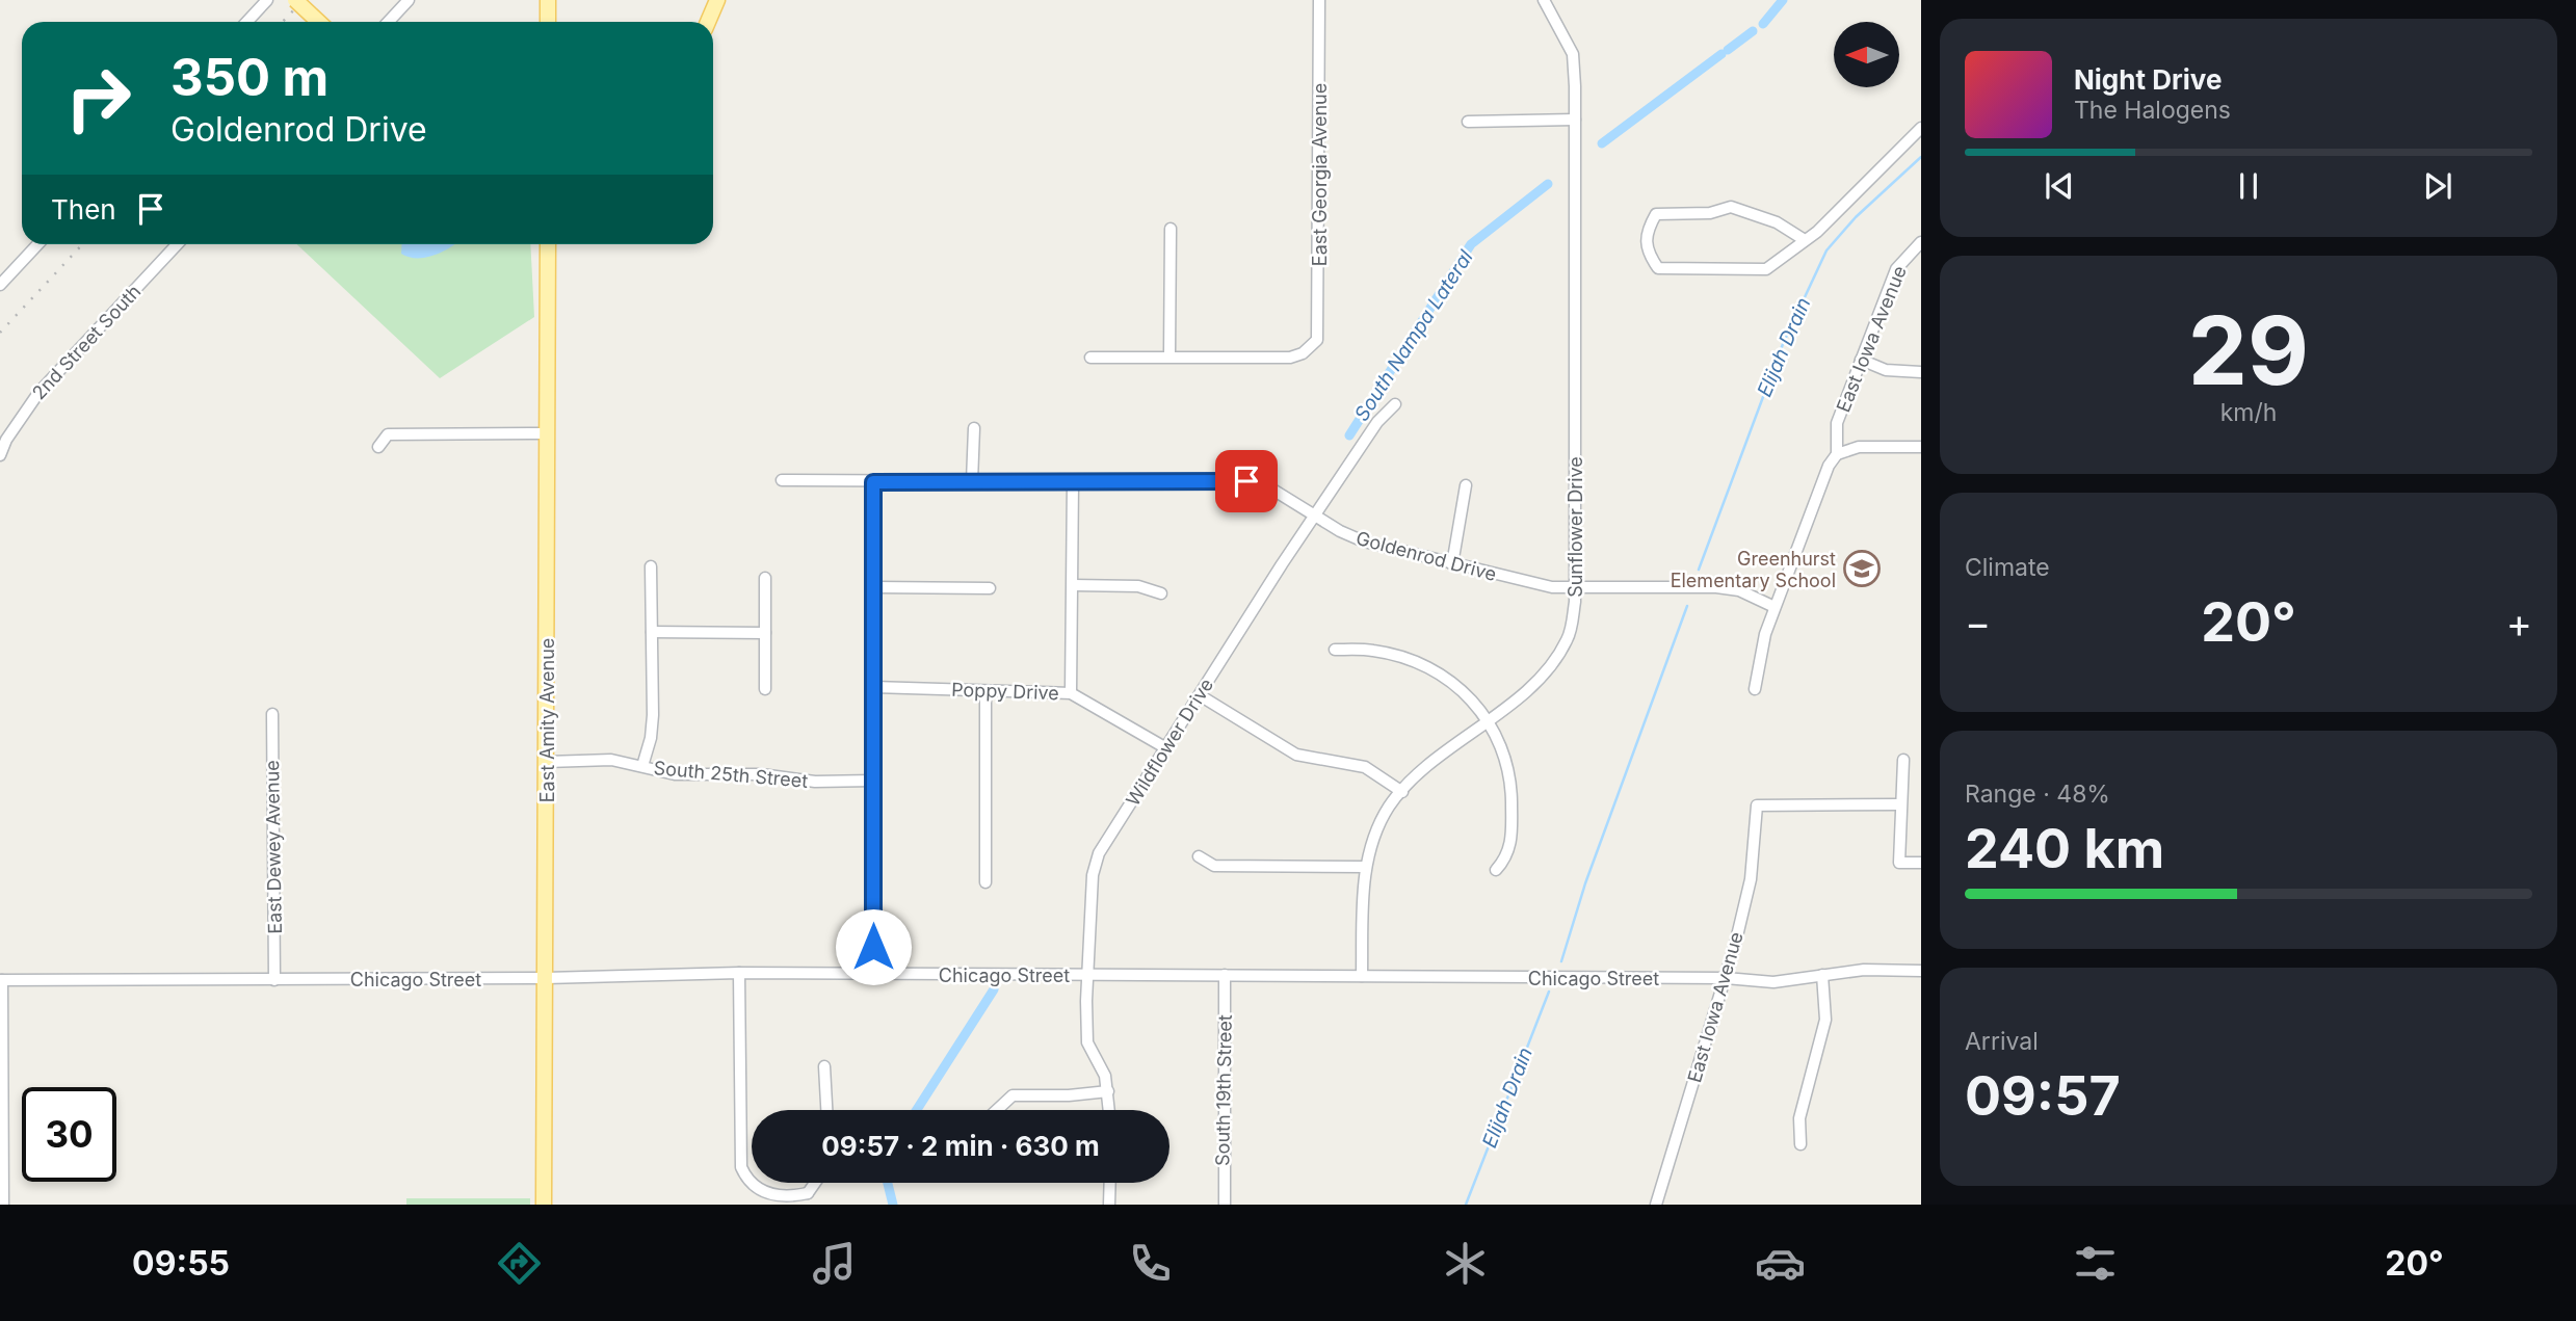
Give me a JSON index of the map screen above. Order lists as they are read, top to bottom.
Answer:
{
  "streets": {
    "main road": ["East Amity Avenue"],
    "street": [
      "East Georgia Avenue",
      "East Iowa Avenue",
      "2nd Street South",
      "Sunflower Drive",
      "Goldenrod Drive",
      "Poppy Drive",
      "Wildflower Drive",
      "South 25th Street",
      "East Dewey Avenue",
      "Chicago Street",
      "South 19th Street"
    ]
  },
  "crossings": [
    ["East Iowa Avenue", "Goldenrod Drive"],
    ["East Iowa Avenue", "Chicago Street"],
    ["Sunflower Drive", "Goldenrod Drive"],
    ["Sunflower Drive", "Chicago Street"],
    ["Goldenrod Drive", "Wildflower Drive"],
    ["Poppy Drive", "Wildflower Drive"],
    ["East Amity Avenue", "South 25th Street"],
    ["East Amity Avenue", "Chicago Street"],
    ["Wildflower Drive", "Chicago Street"],
    ["East Dewey Avenue", "Chicago Street"],
    ["Chicago Street", "South 19th Street"]
  ],
  "water": ["South Nampa Lateral", "Elijah Drain"],
  "places": {
    "school or university": ["Greenhurst Elementary School"]
  },
  "north": "left",
  "page": {
    "turn": ["350 m", "Goldenrod Drive"],
    "song": ["Night Drive", "The Halogens"],
    "then": "Then",
    "tile": [
      ["29", "km/h"],
      "Climate",
      ["Range · 48%", "240 km"],
      ["Arrival", "09:57"]
    ],
    "heat": ["−", "20°", "+"],
    "limit": "30",
    "trip": "09:57 · 2 min · 630 m",
    "tabs": ["09:55", "20°"]
  }
}
